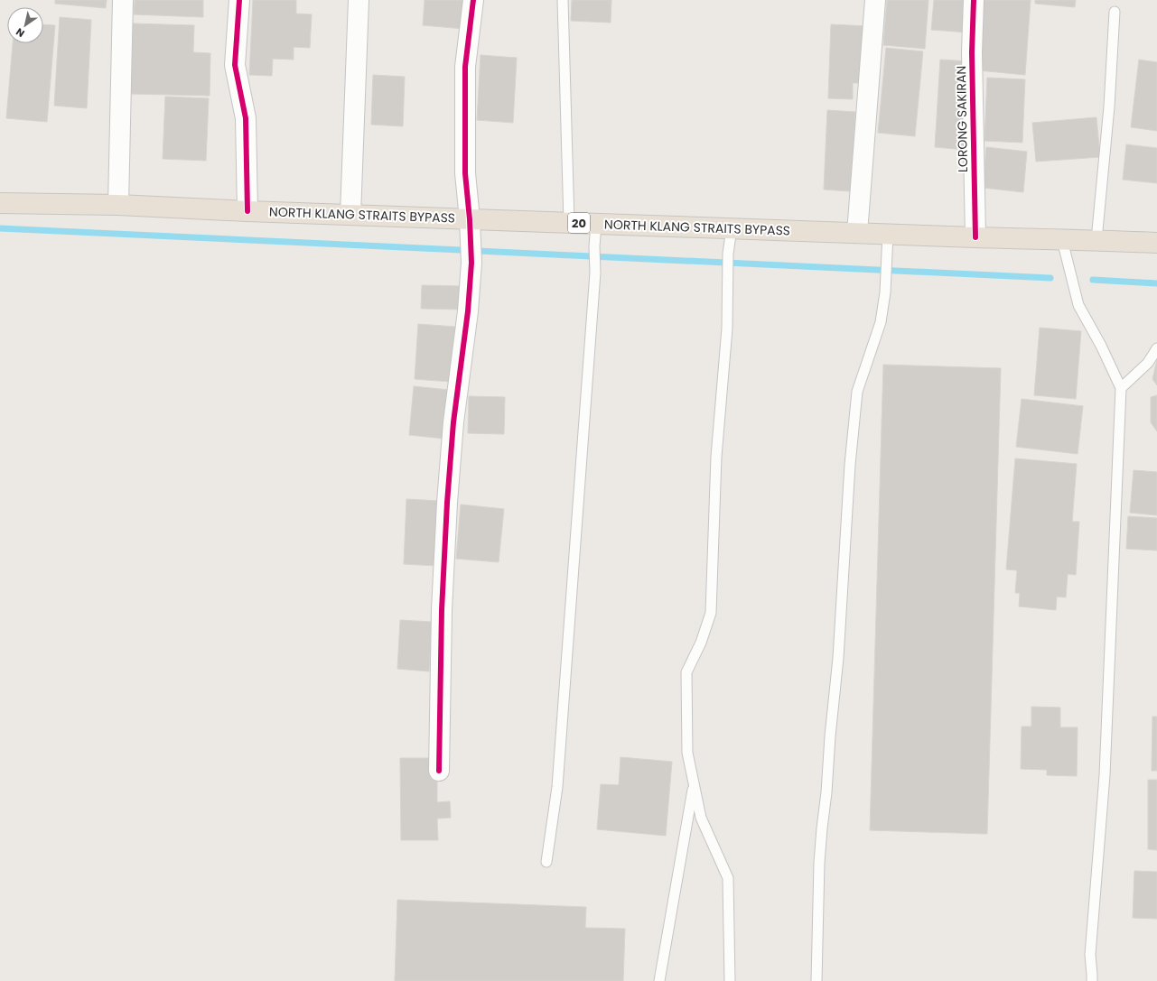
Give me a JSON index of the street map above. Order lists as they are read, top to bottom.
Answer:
{
  "streets": {
    "highway": ["NORTH KLANG STRAITS BYPASS", "20"],
    "street": ["LORONG SAKIRAN"]
  },
  "crossings": [
    ["LORONG SAKIRAN", "NORTH KLANG STRAITS BYPASS"]
  ],
  "north": "bottom left"
}
